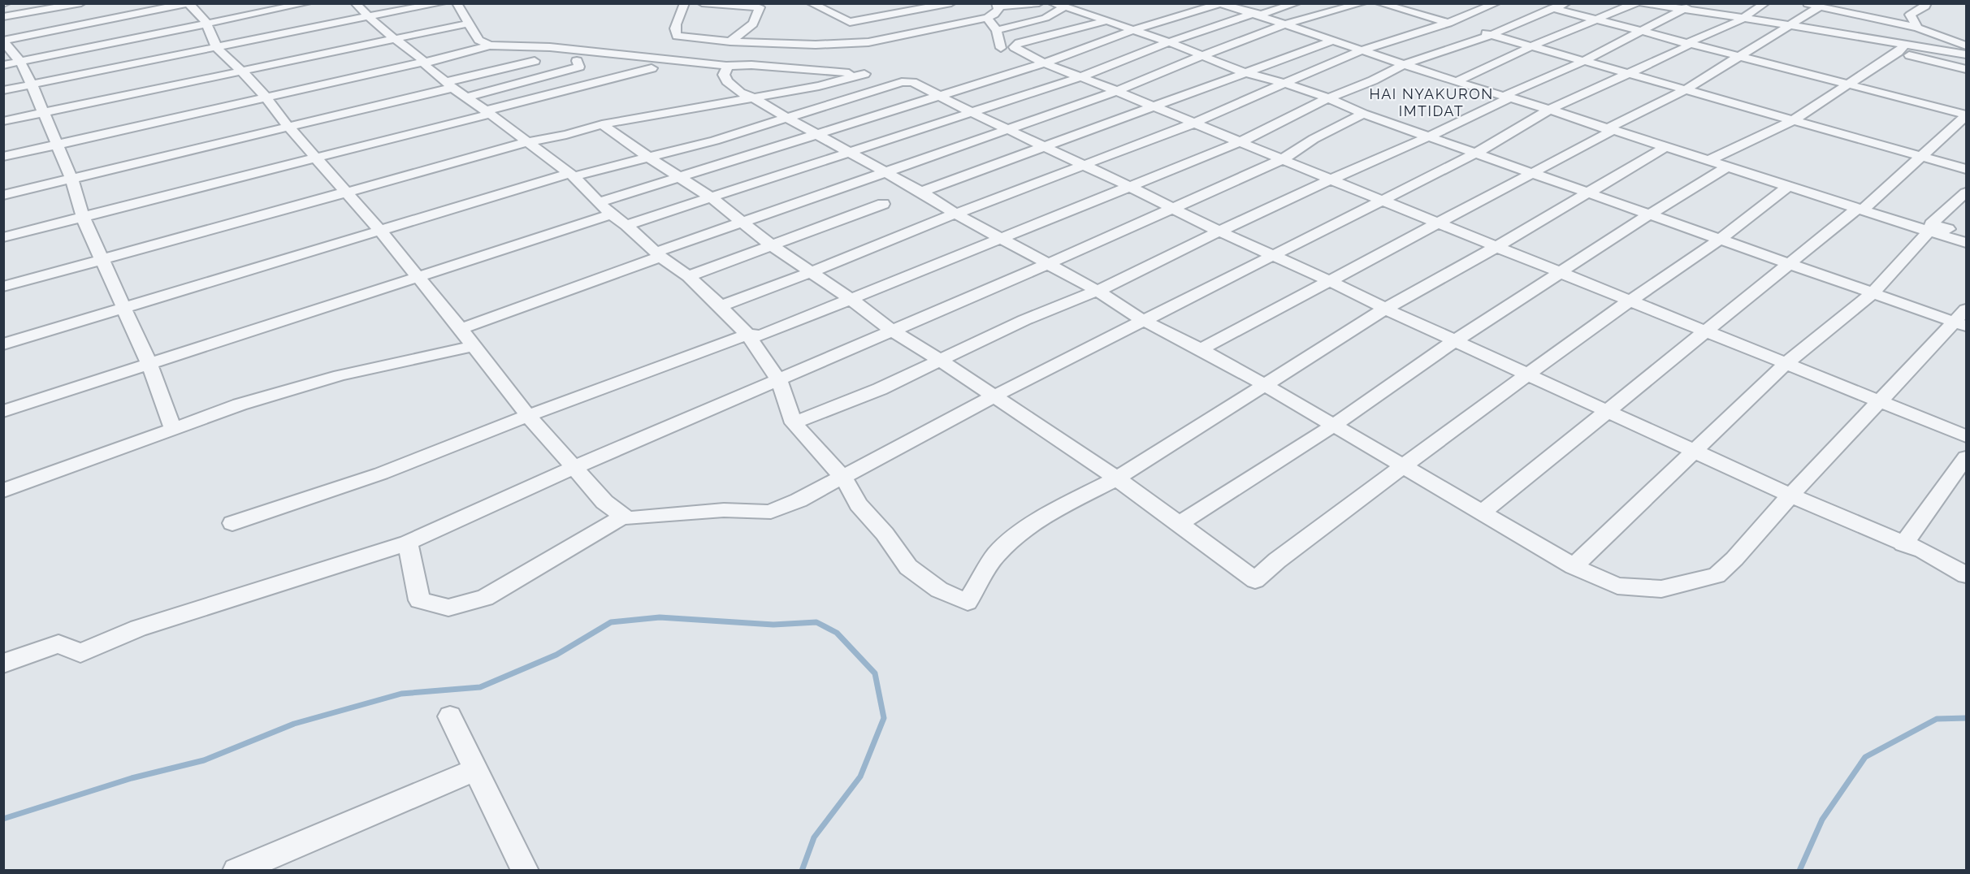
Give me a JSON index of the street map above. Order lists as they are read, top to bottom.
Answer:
{
  "districts": ["HAI NYAKURON IMTIDAT"]
}
